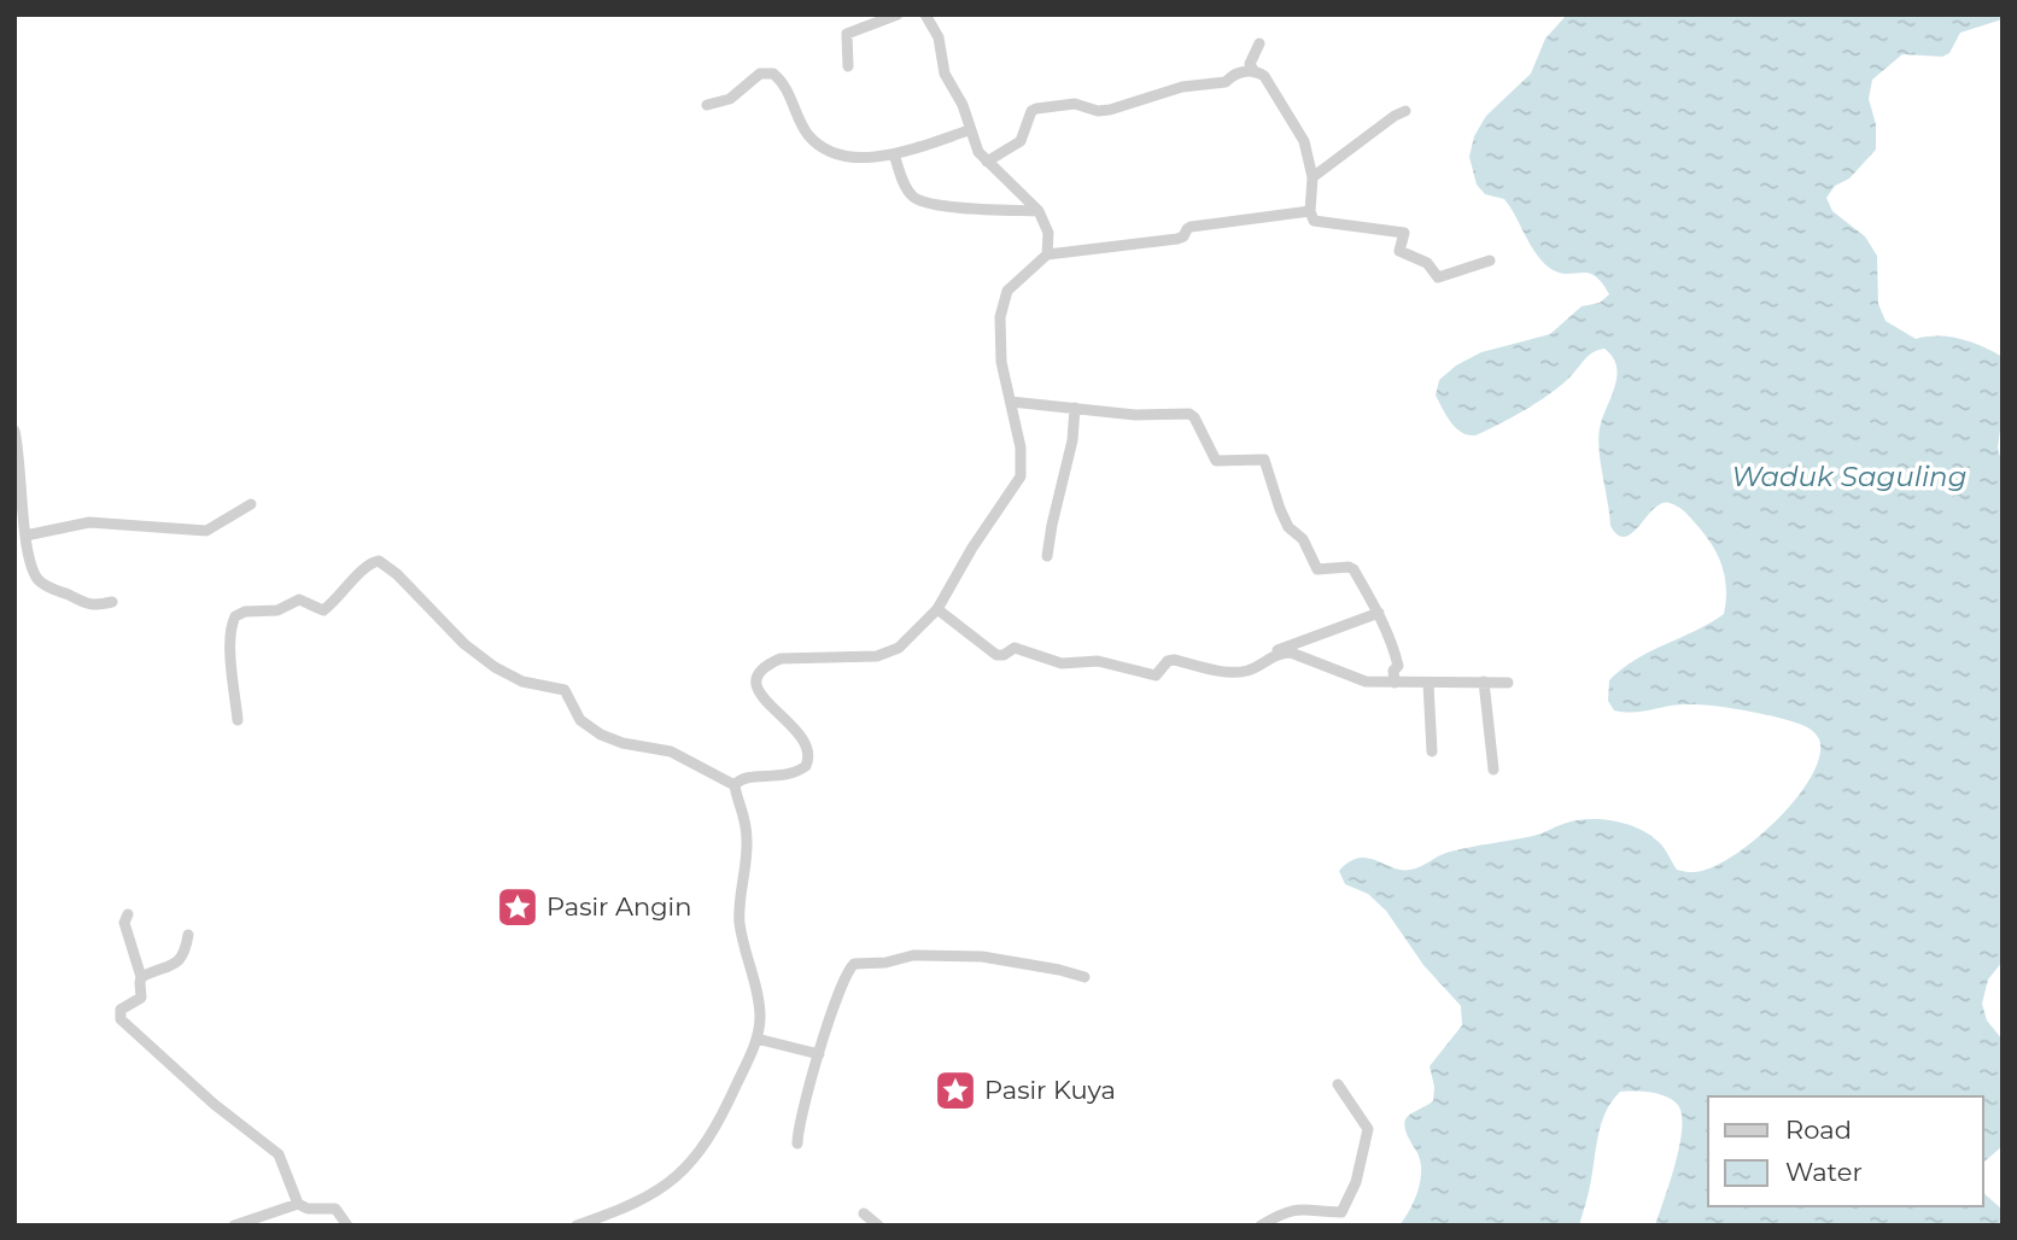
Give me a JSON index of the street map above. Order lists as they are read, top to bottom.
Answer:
{
  "water": ["Waduk Saguling"],
  "places": {
    "place": ["Pasir Angin", "Pasir Kuya"]
  },
  "legend": ["Road", "Water"]
}
